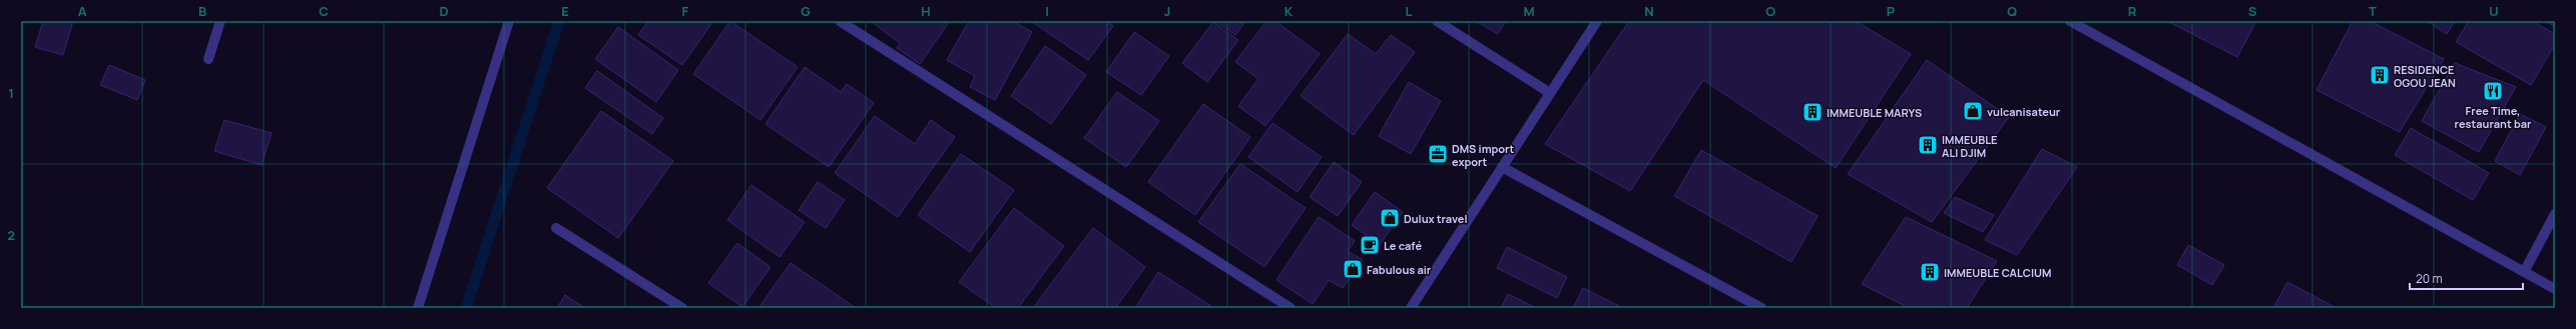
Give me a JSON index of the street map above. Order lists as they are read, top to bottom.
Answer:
{
  "places": {
    "building": [
      "RESIDENCE OGOU JEAN",
      "IMMEUBLE MARYS",
      "IMMEUBLE ALI DJIM",
      "IMMEUBLE CALCIUM"
    ],
    "restaurant": ["Free Time, restaurant bar"],
    "shop": ["vulcanisateur", "Dulux travel", "Fabulous air"],
    "office": ["DMS import export"],
    "cafe": ["Le café"]
  },
  "scale_bar": "20 m",
  "grid": {
    "columns": [
      "A",
      "B",
      "C",
      "D",
      "E",
      "F",
      "G",
      "H",
      "I",
      "J",
      "K",
      "L",
      "M",
      "N",
      "O",
      "P",
      "Q",
      "R",
      "S",
      "T",
      "U"
    ],
    "rows": ["1", "2"]
  }
}
